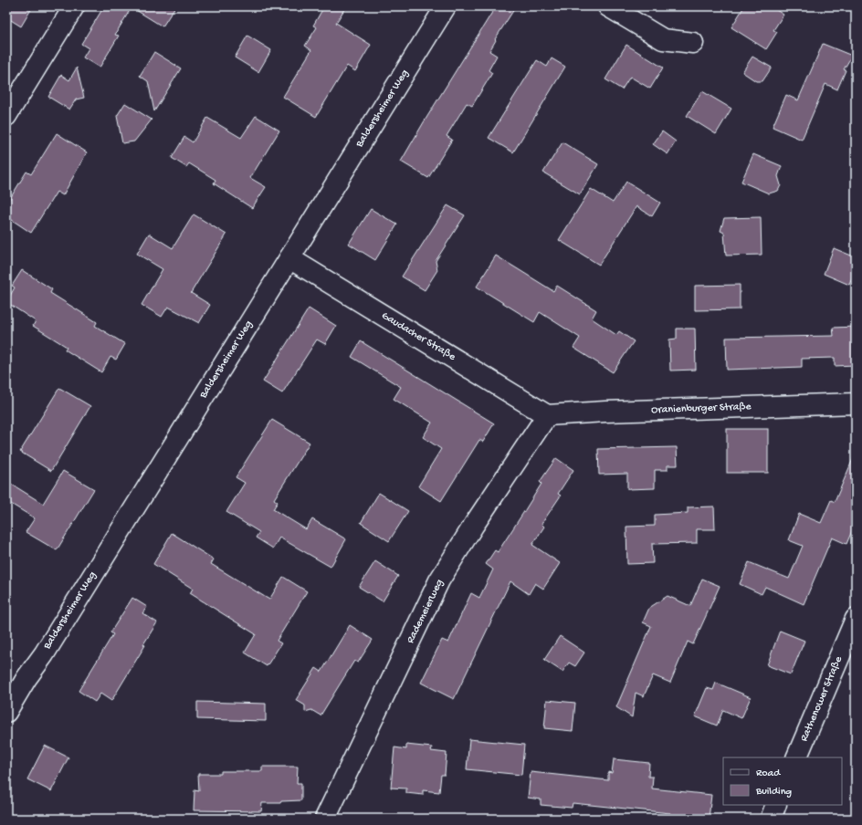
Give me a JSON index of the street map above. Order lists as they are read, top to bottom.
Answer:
{
  "streets": {
    "street": [
      "Baldersheimer Weg",
      "Gaudacher Straße",
      "Oranienburger Straße",
      "Rademeierweg",
      "Rathenower Straße"
    ]
  },
  "crossings": [
    ["Baldersheimer Weg", "Gaudacher Straße"],
    ["Gaudacher Straße", "Oranienburger Straße"],
    ["Gaudacher Straße", "Rademeierweg"],
    ["Oranienburger Straße", "Rademeierweg"]
  ],
  "legend": ["Road", "Building"]
}
